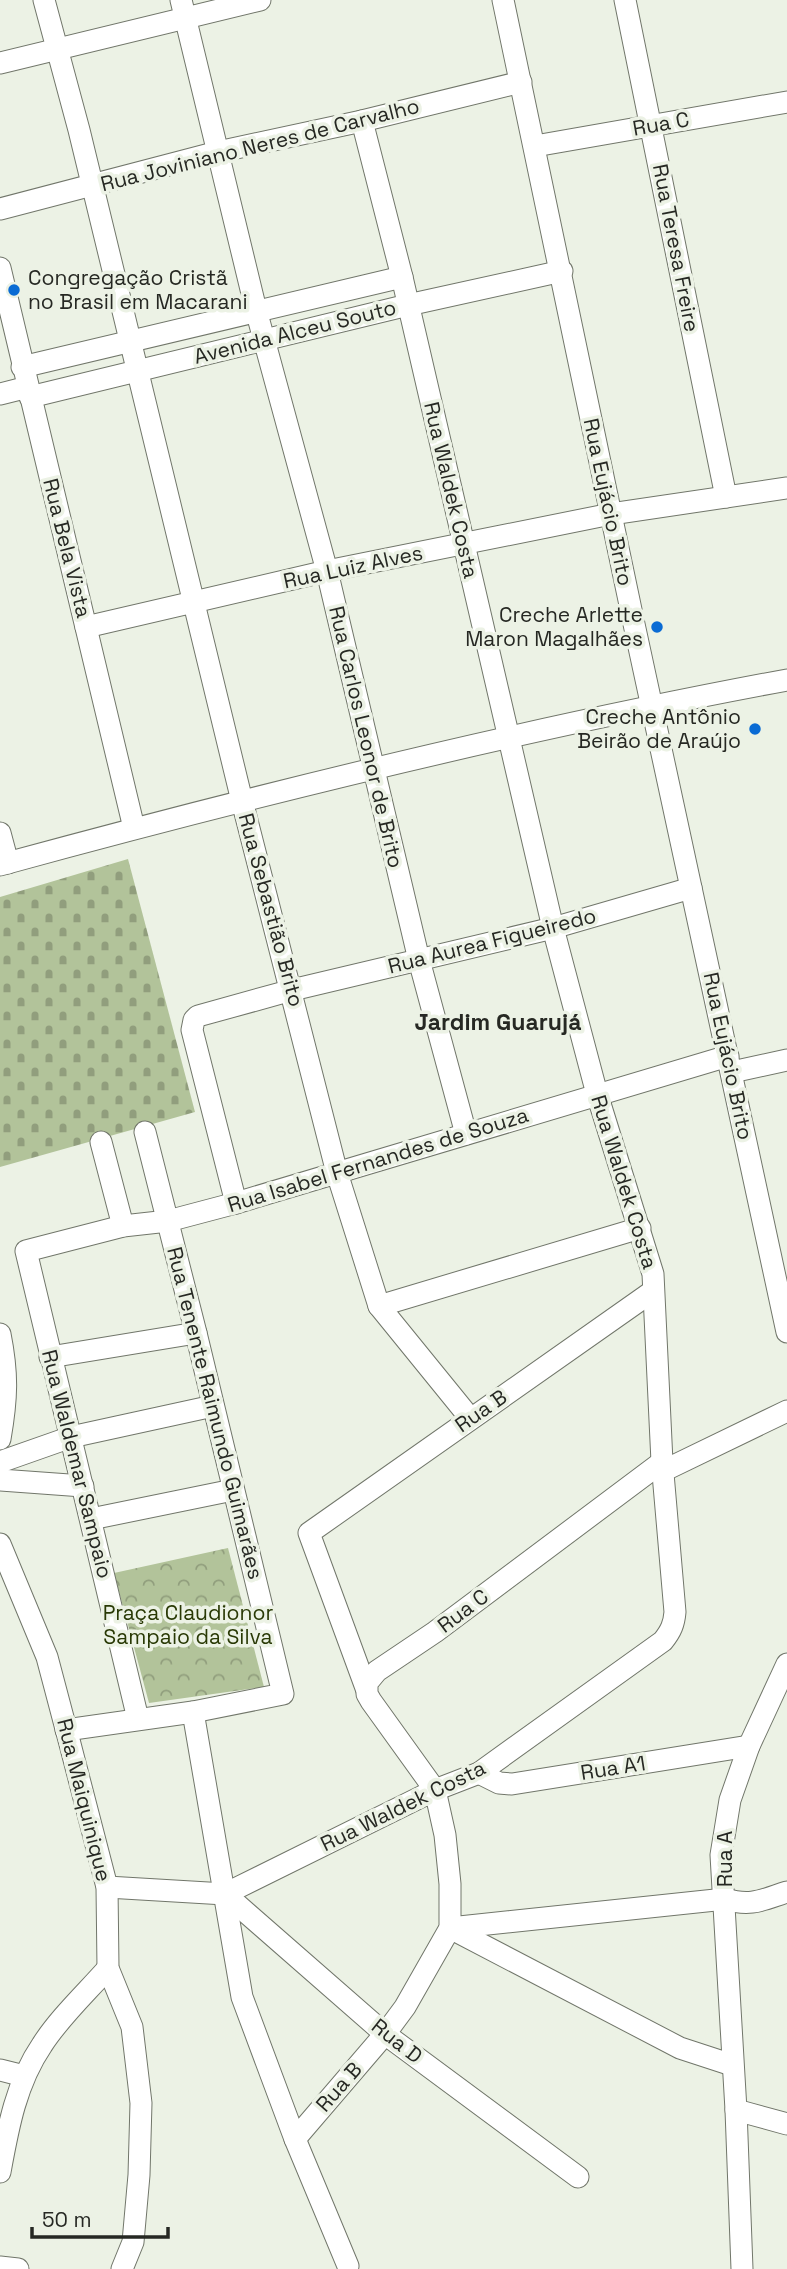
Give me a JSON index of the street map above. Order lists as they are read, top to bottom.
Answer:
{
  "streets": {
    "street": [
      "Rua C",
      "Rua Joviniano Neres de Carvalho",
      "Rua Teresa Freire",
      "Avenida Alceu Souto",
      "Rua Waldek Costa",
      "Rua Eujácio Brito",
      "Rua Bela Vista",
      "Rua Luiz Alves",
      "Rua Carlos Leonor de Brito",
      "Rua Sebastião Brito",
      "Rua Aurea Figueiredo",
      "Rua Isabel Fernandes de Souza",
      "Rua B",
      "Rua Tenente Raimundo Guimarães",
      "Rua Waldemar Sampaio",
      "Rua A1",
      "Rua Maiquinique",
      "Rua A",
      "Rua D"
    ]
  },
  "crossings": [
    ["Rua C", "Rua Teresa Freire"],
    ["Rua C", "Rua Waldek Costa"],
    ["Rua C", "Rua Eujácio Brito"],
    ["Rua C", "Rua B"],
    ["Rua Joviniano Neres de Carvalho", "Rua Waldek Costa"],
    ["Rua Joviniano Neres de Carvalho", "Rua Eujácio Brito"],
    ["Rua Joviniano Neres de Carvalho", "Rua Carlos Leonor de Brito"],
    ["Rua Joviniano Neres de Carvalho", "Rua Sebastião Brito"],
    ["Rua Teresa Freire", "Rua Luiz Alves"],
    ["Avenida Alceu Souto", "Rua Waldek Costa"],
    ["Avenida Alceu Souto", "Rua Eujácio Brito"],
    ["Avenida Alceu Souto", "Rua Bela Vista"],
    ["Avenida Alceu Souto", "Rua Carlos Leonor de Brito"],
    ["Avenida Alceu Souto", "Rua Sebastião Brito"],
    ["Rua Waldek Costa", "Rua Luiz Alves"],
    ["Rua Waldek Costa", "Rua Aurea Figueiredo"],
    ["Rua Waldek Costa", "Rua Isabel Fernandes de Souza"],
    ["Rua Waldek Costa", "Rua B"],
    ["Rua Waldek Costa", "Rua A1"],
    ["Rua Waldek Costa", "Rua Maiquinique"],
    ["Rua Waldek Costa", "Rua D"],
    ["Rua Eujácio Brito", "Rua Luiz Alves"],
    ["Rua Eujácio Brito", "Rua Aurea Figueiredo"],
    ["Rua Eujácio Brito", "Rua Isabel Fernandes de Souza"],
    ["Rua Bela Vista", "Rua Luiz Alves"],
    ["Rua Luiz Alves", "Rua Carlos Leonor de Brito"],
    ["Rua Luiz Alves", "Rua Sebastião Brito"],
    ["Rua Carlos Leonor de Brito", "Rua Aurea Figueiredo"],
    ["Rua Carlos Leonor de Brito", "Rua Isabel Fernandes de Souza"],
    ["Rua Sebastião Brito", "Rua Aurea Figueiredo"],
    ["Rua Sebastião Brito", "Rua Isabel Fernandes de Souza"],
    ["Rua Sebastião Brito", "Rua B"],
    ["Rua Aurea Figueiredo", "Rua Isabel Fernandes de Souza"],
    ["Rua Isabel Fernandes de Souza", "Rua Tenente Raimundo Guimarães"],
    ["Rua Isabel Fernandes de Souza", "Rua Waldemar Sampaio"],
    ["Rua B", "Rua D"],
    ["Rua A1", "Rua A"]
  ],
  "districts": ["Jardim Guarujá"],
  "parks": ["Praça Claudionor Sampaio da Silva"],
  "places": ["Congregação Cristã no Brasil em Macarani", "Creche Arlette Maron Magalhães", "Creche Antônio Beirão de Araújo"],
  "scale_bar": "50 m"
}
